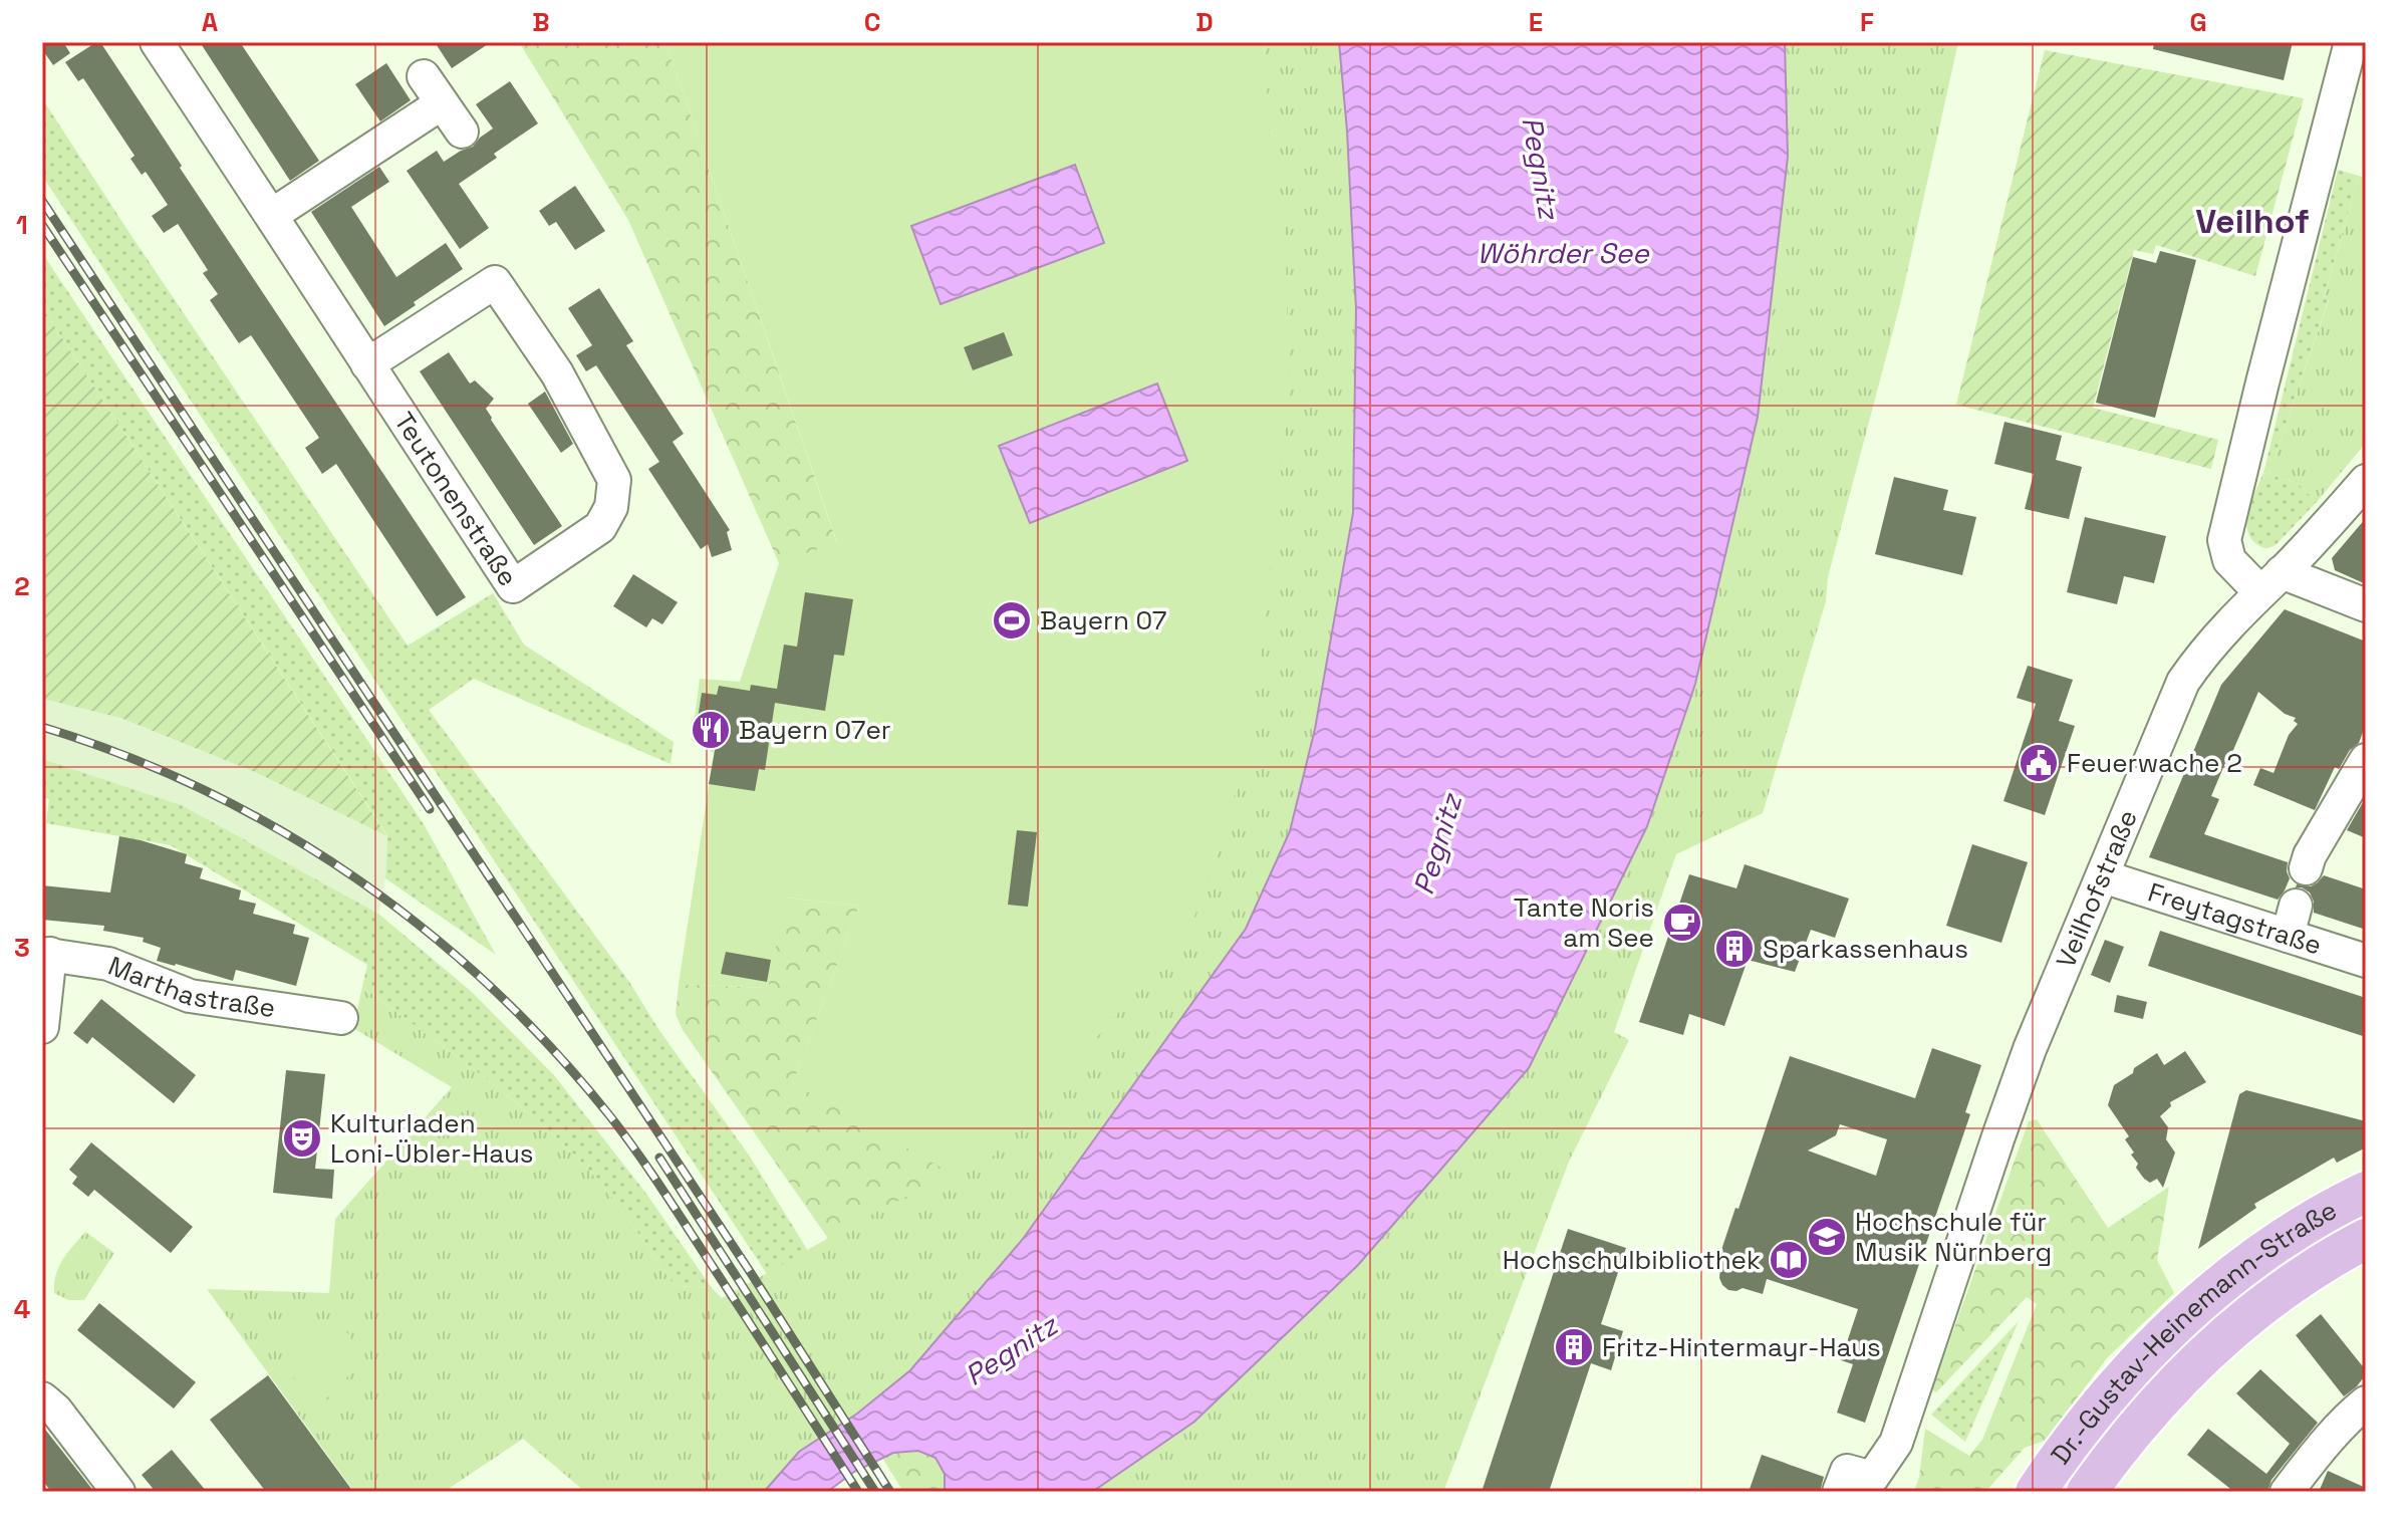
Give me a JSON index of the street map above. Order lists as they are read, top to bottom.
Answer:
{
  "streets": {
    "main road": ["Dr.-Gustav-Heinemann-Straße"],
    "street": [
      "Teutonenstraße",
      "Veilhofstraße",
      "Freytagstraße",
      "Marthastraße"
    ]
  },
  "crossings": [
    ["Veilhofstraße", "Freytagstraße"]
  ],
  "districts": ["Veilhof"],
  "water": ["Pegnitz", "Wöhrder See"],
  "places": {
    "sports": ["Bayern 07"],
    "restaurant": ["Bayern 07er"],
    "public building": ["Feuerwache 2"],
    "cafe": ["Tante Noris am See"],
    "building": ["Sparkassenhaus", "Fritz-Hintermayr-Haus"],
    "theatre": ["Kulturladen Loni-Übler-Haus"],
    "school or university": ["Hochschule für Musik Nürnberg"],
    "library": ["Hochschulbibliothek"]
  },
  "grid": {
    "columns": [
      "A",
      "B",
      "C",
      "D",
      "E",
      "F",
      "G"
    ],
    "rows": [
      "1",
      "2",
      "3",
      "4"
    ]
  }
}
